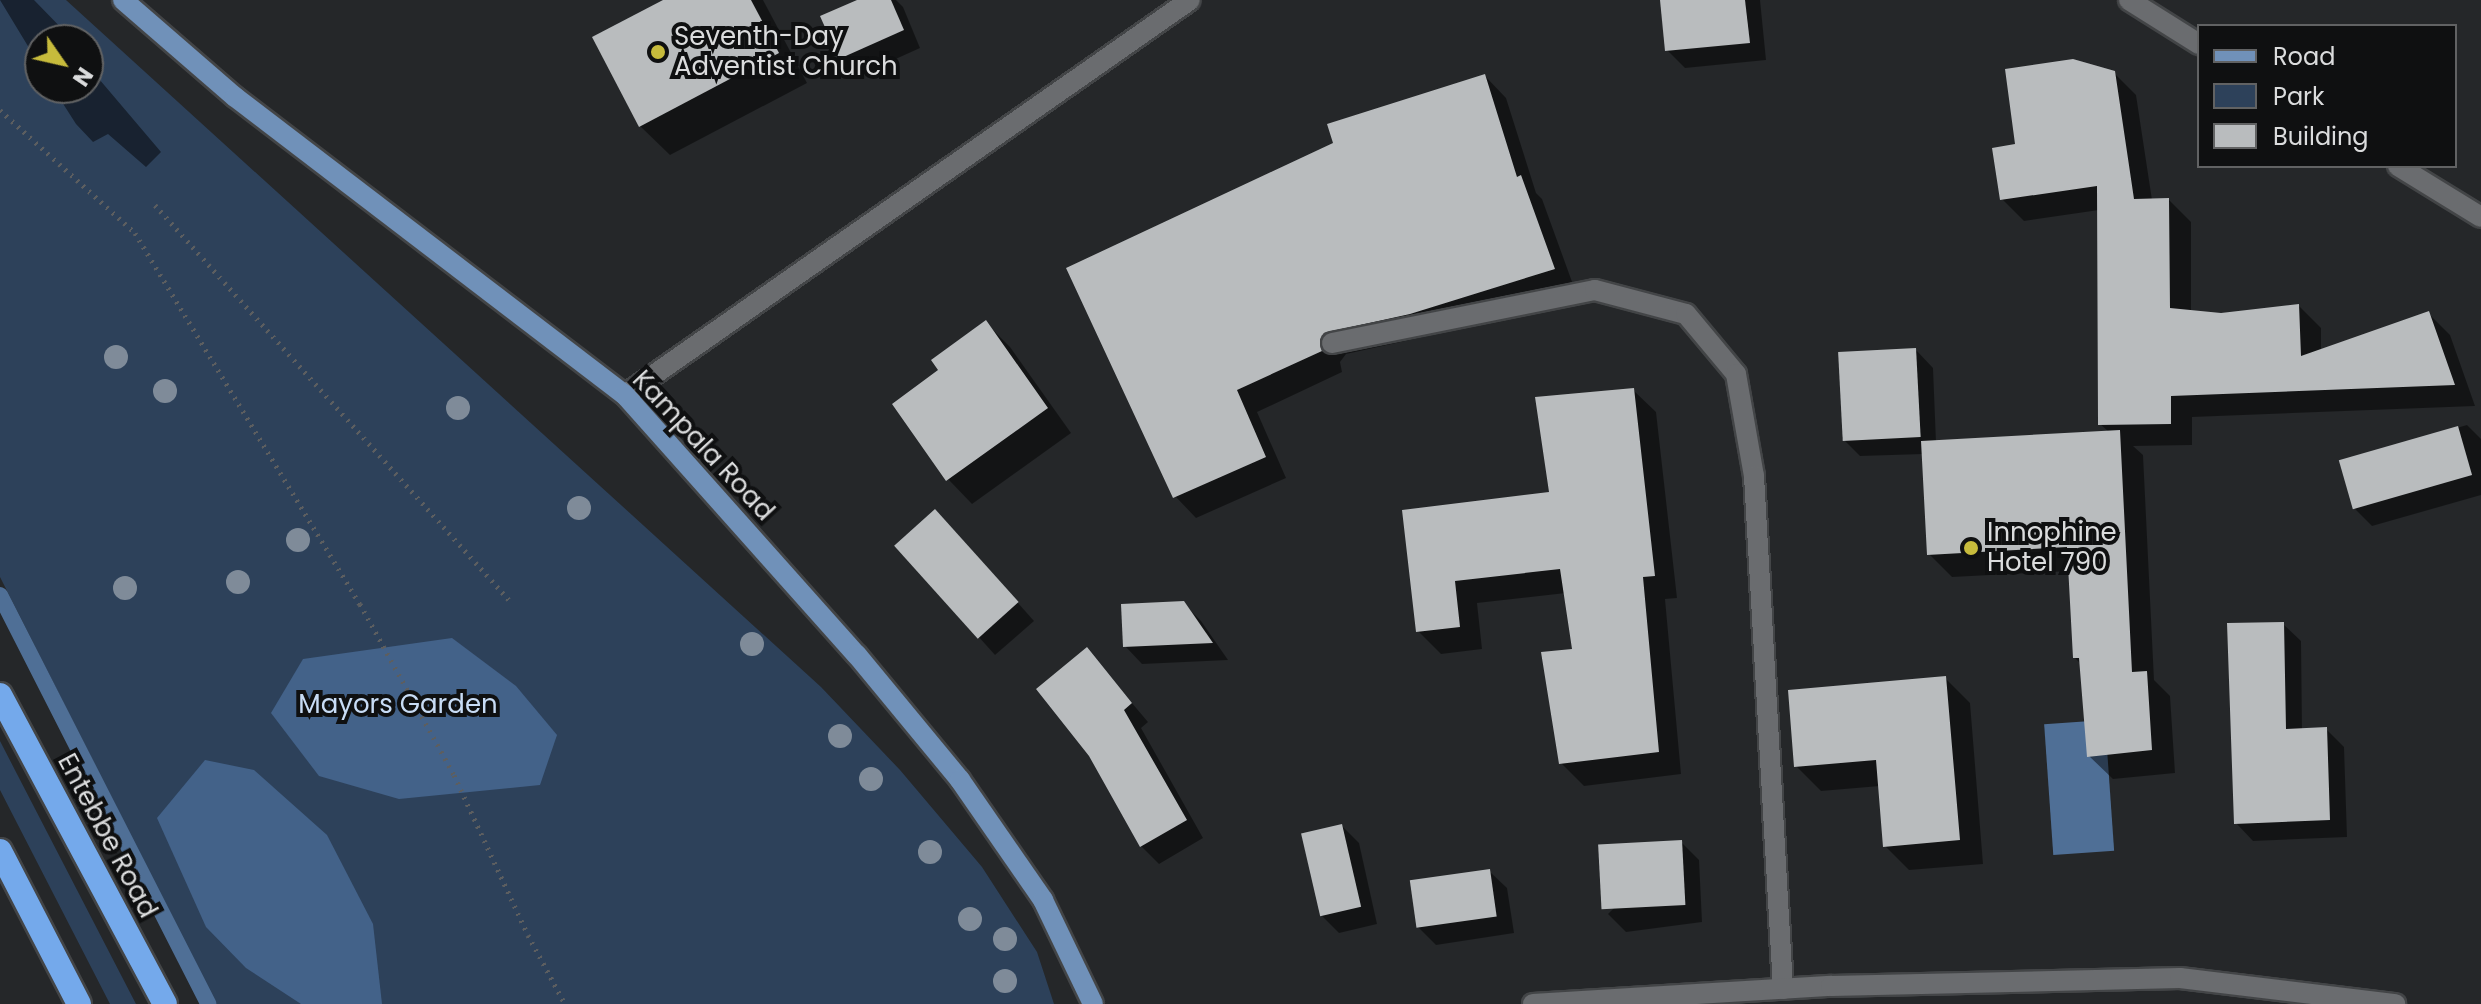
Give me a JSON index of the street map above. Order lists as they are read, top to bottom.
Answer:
{
  "streets": {
    "highway": ["Entebbe Road"],
    "main road": ["Kampala Road"]
  },
  "parks": ["Mayors Garden"],
  "places": ["Seventh-Day Adventist Church", "Innophine Hotel 790"],
  "legend": ["Road", "Park", "Building"],
  "north": "bottom right"
}
